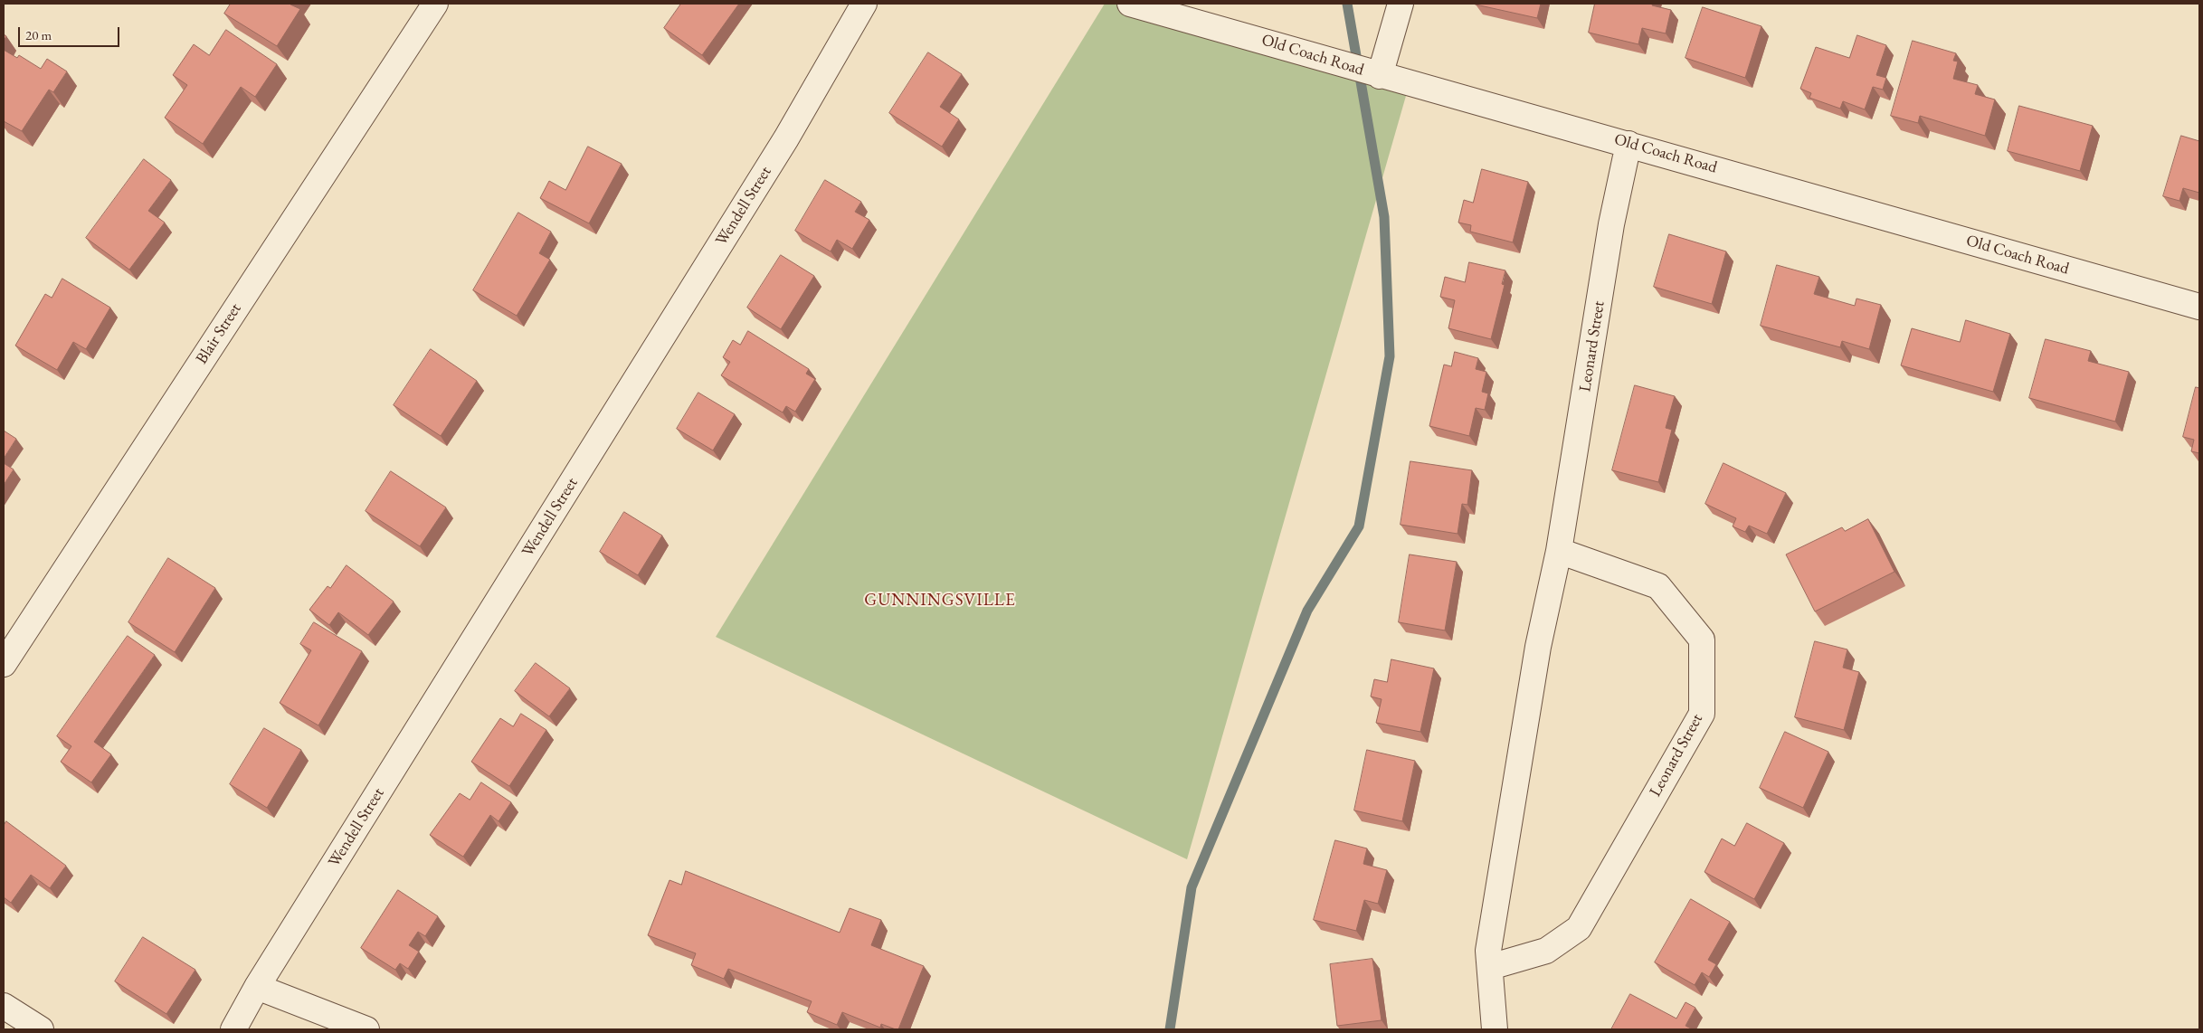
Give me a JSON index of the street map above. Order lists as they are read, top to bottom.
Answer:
{
  "streets": {
    "street": [
      "Old Coach Road",
      "Wendell Street",
      "Blair Street",
      "Leonard Street"
    ]
  },
  "crossings": [
    ["Old Coach Road", "Leonard Street"]
  ],
  "districts": ["GUNNINGSVILLE"],
  "scale_bar": "20 m"
}
